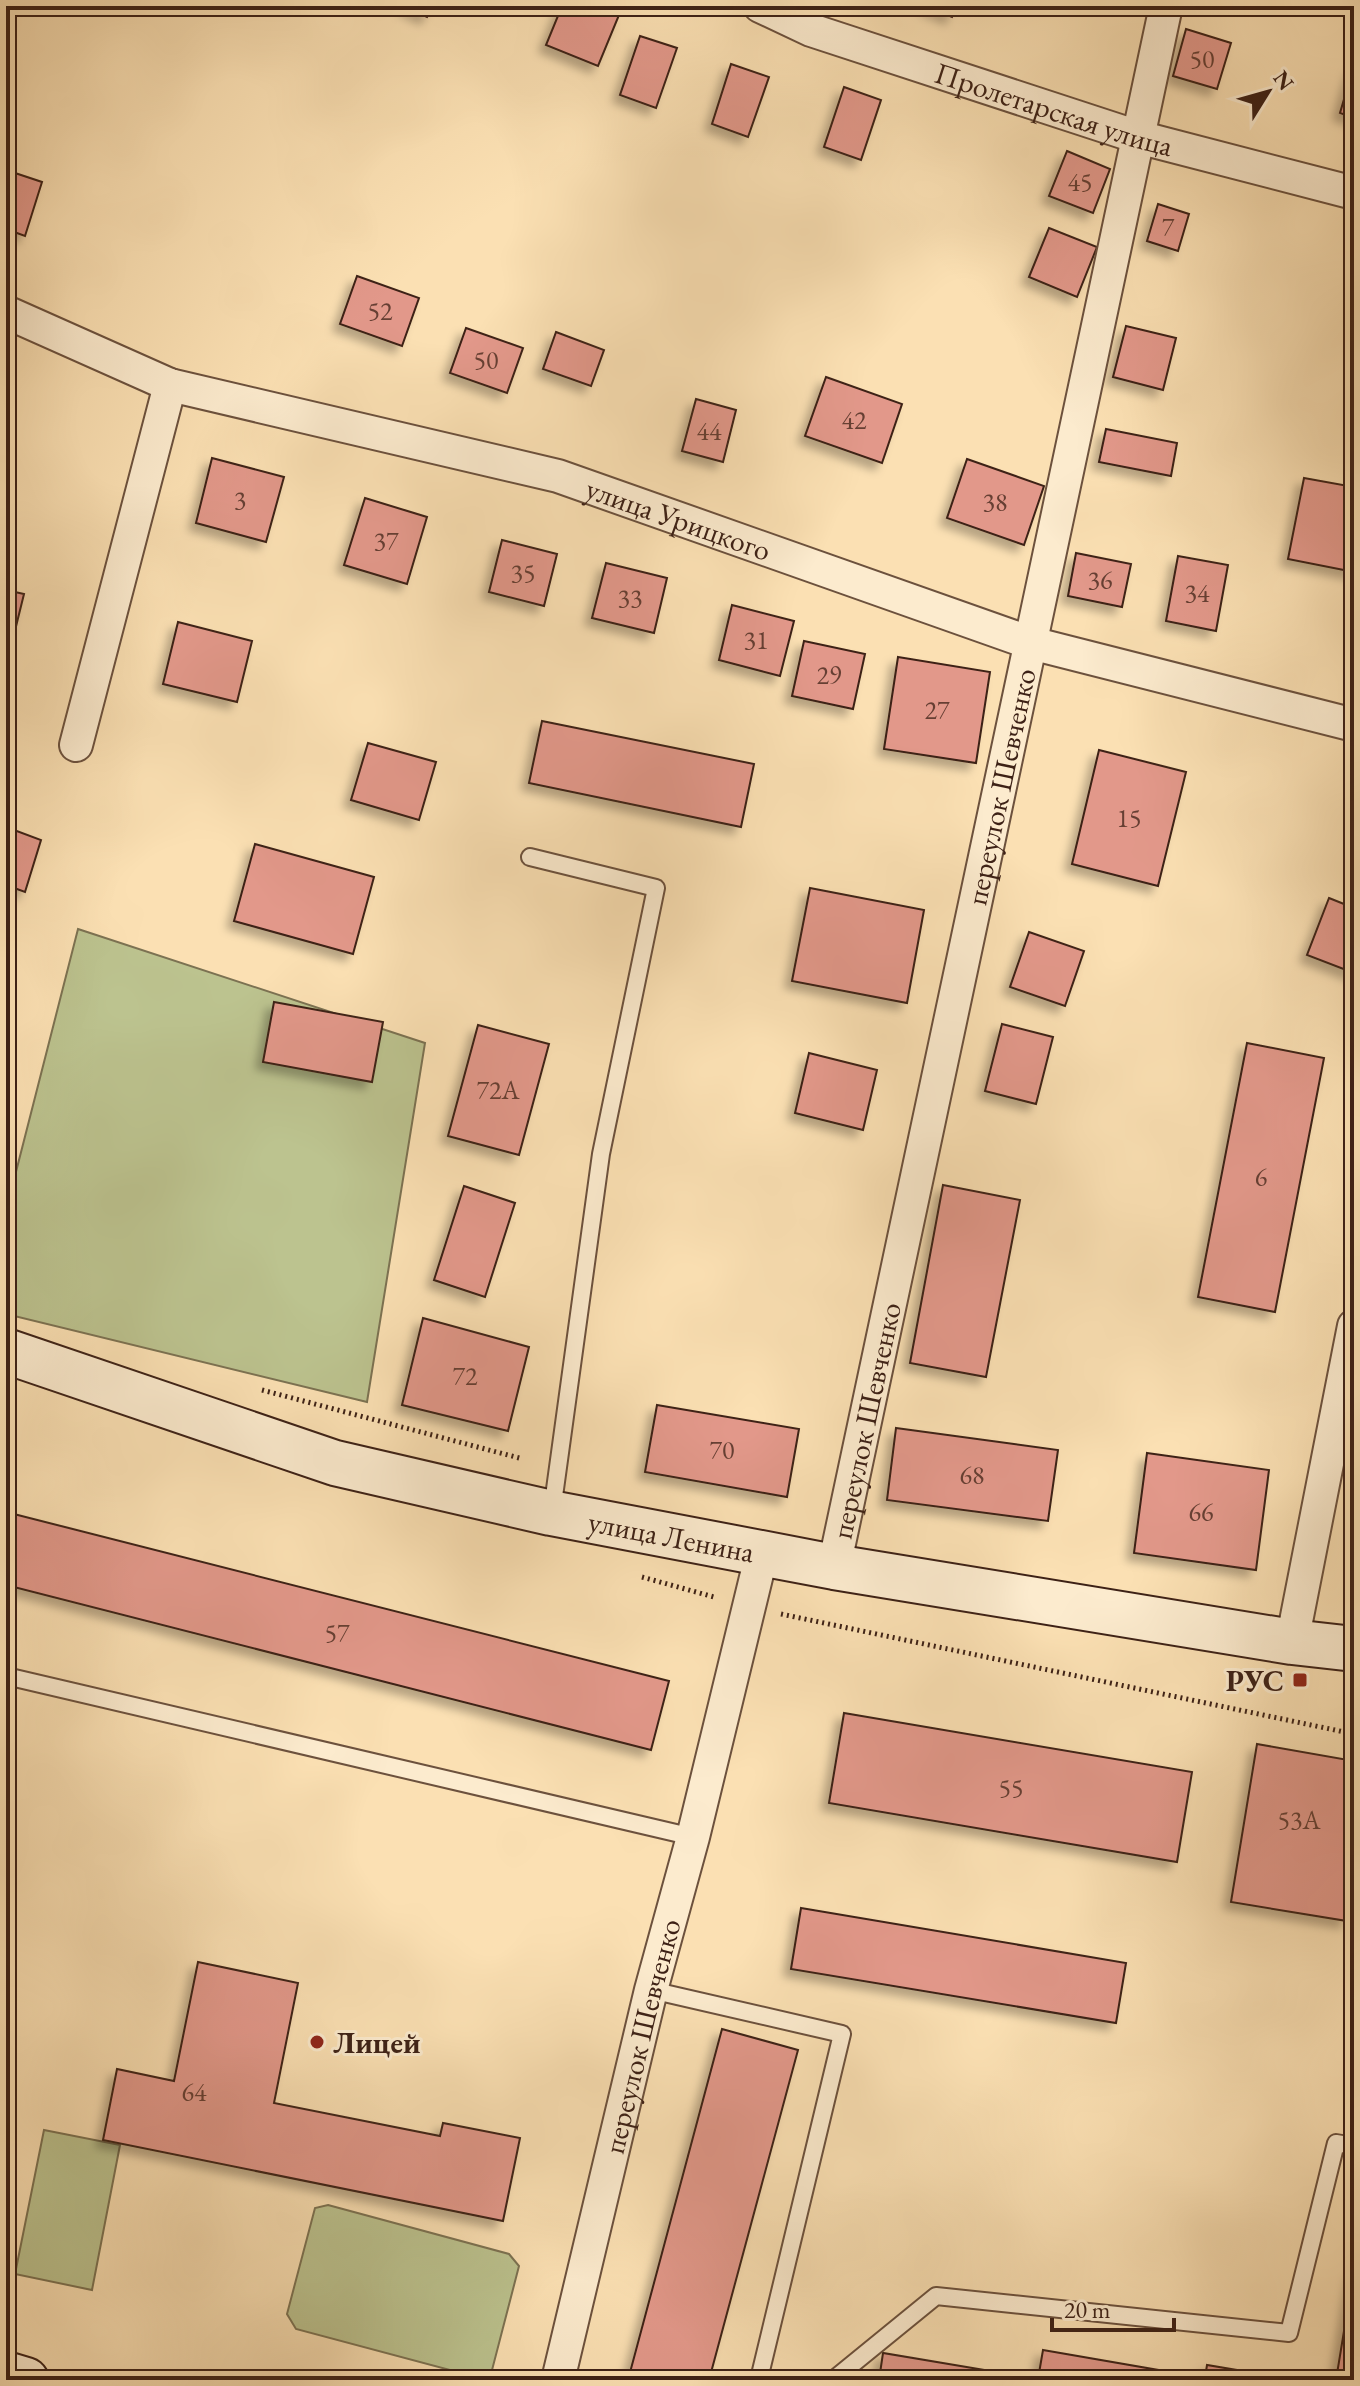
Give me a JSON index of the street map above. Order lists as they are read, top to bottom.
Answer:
{
  "streets": {
    "main road": ["улица Ленина"],
    "street": ["Пролетарская улица", "улица Урицкого", "переулок Шевченко"]
  },
  "crossings": [
    ["Пролетарская улица", "переулок Шевченко"],
    ["улица Урицкого", "переулок Шевченко"],
    ["переулок Шевченко", "улица Ленина"]
  ],
  "places": {
    "transit": ["РУС"],
    "other": ["Лицей"]
  },
  "house_numbers": [
    "50",
    "45",
    "7",
    "52",
    "50",
    "42",
    "44",
    "3",
    "38",
    "37",
    "35",
    "36",
    "34",
    "33",
    "31",
    "29",
    "27",
    "15",
    "72А",
    "6",
    "72",
    "70",
    "68",
    "66",
    "57",
    "55",
    "53А",
    "64"
  ],
  "scale_bar": "20 m",
  "north": "top right"
}
